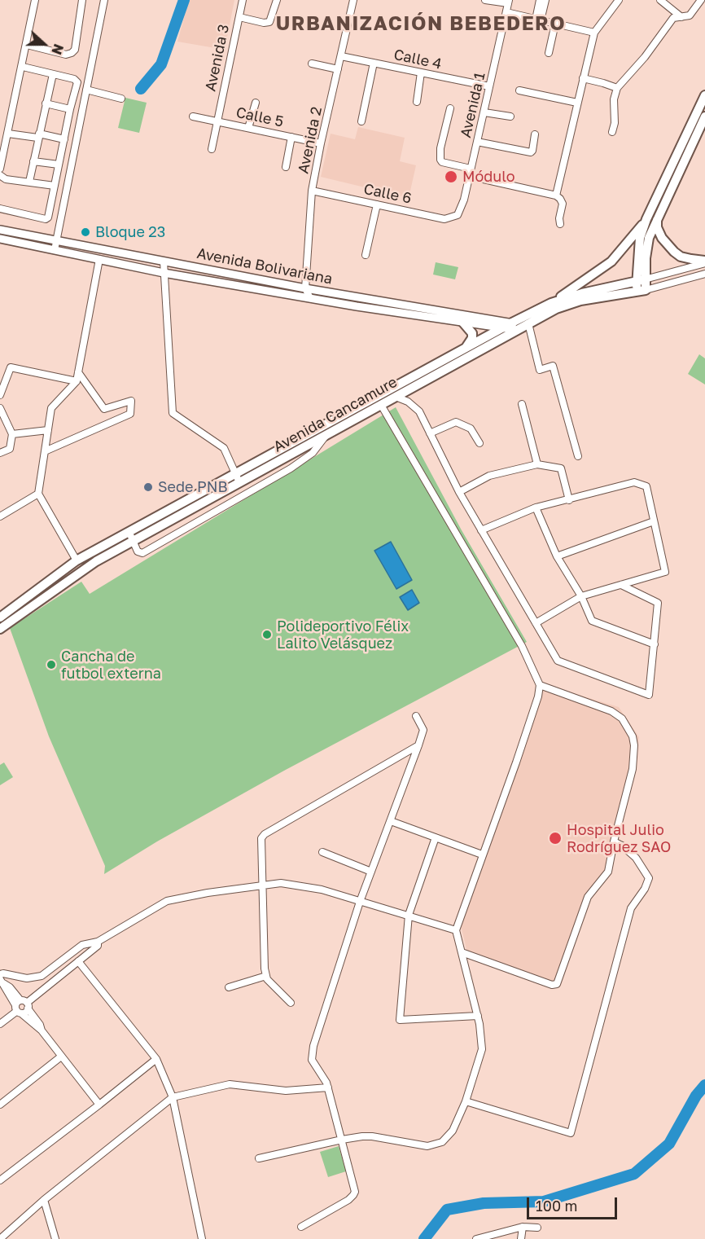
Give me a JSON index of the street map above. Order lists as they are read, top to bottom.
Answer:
{
  "streets": {
    "main road": ["Avenida Cancamure"],
    "street": [
      "Avenida 3",
      "Calle 4",
      "Avenida 1",
      "Calle 5",
      "Avenida 2",
      "Calle 6",
      "Avenida Bolivariana"
    ]
  },
  "crossings": [
    ["Avenida 3", "Calle 5"],
    ["Calle 4", "Avenida 1"],
    ["Calle 4", "Avenida 2"],
    ["Avenida 1", "Calle 6"],
    ["Calle 5", "Avenida 2"],
    ["Avenida 2", "Calle 6"],
    ["Avenida 2", "Avenida Bolivariana"],
    ["Avenida Bolivariana", "Avenida Cancamure"]
  ],
  "districts": ["URBANIZACIÓN BEBEDERO"],
  "places": [
    "Módulo",
    "Bloque 23",
    "Sede PNB",
    "Polideportivo Félix Lalito Velásquez",
    "Cancha de futbol externa",
    "Hospital Julio Rodríguez SAO"
  ],
  "scale_bar": "100 m",
  "north": "right"
}
